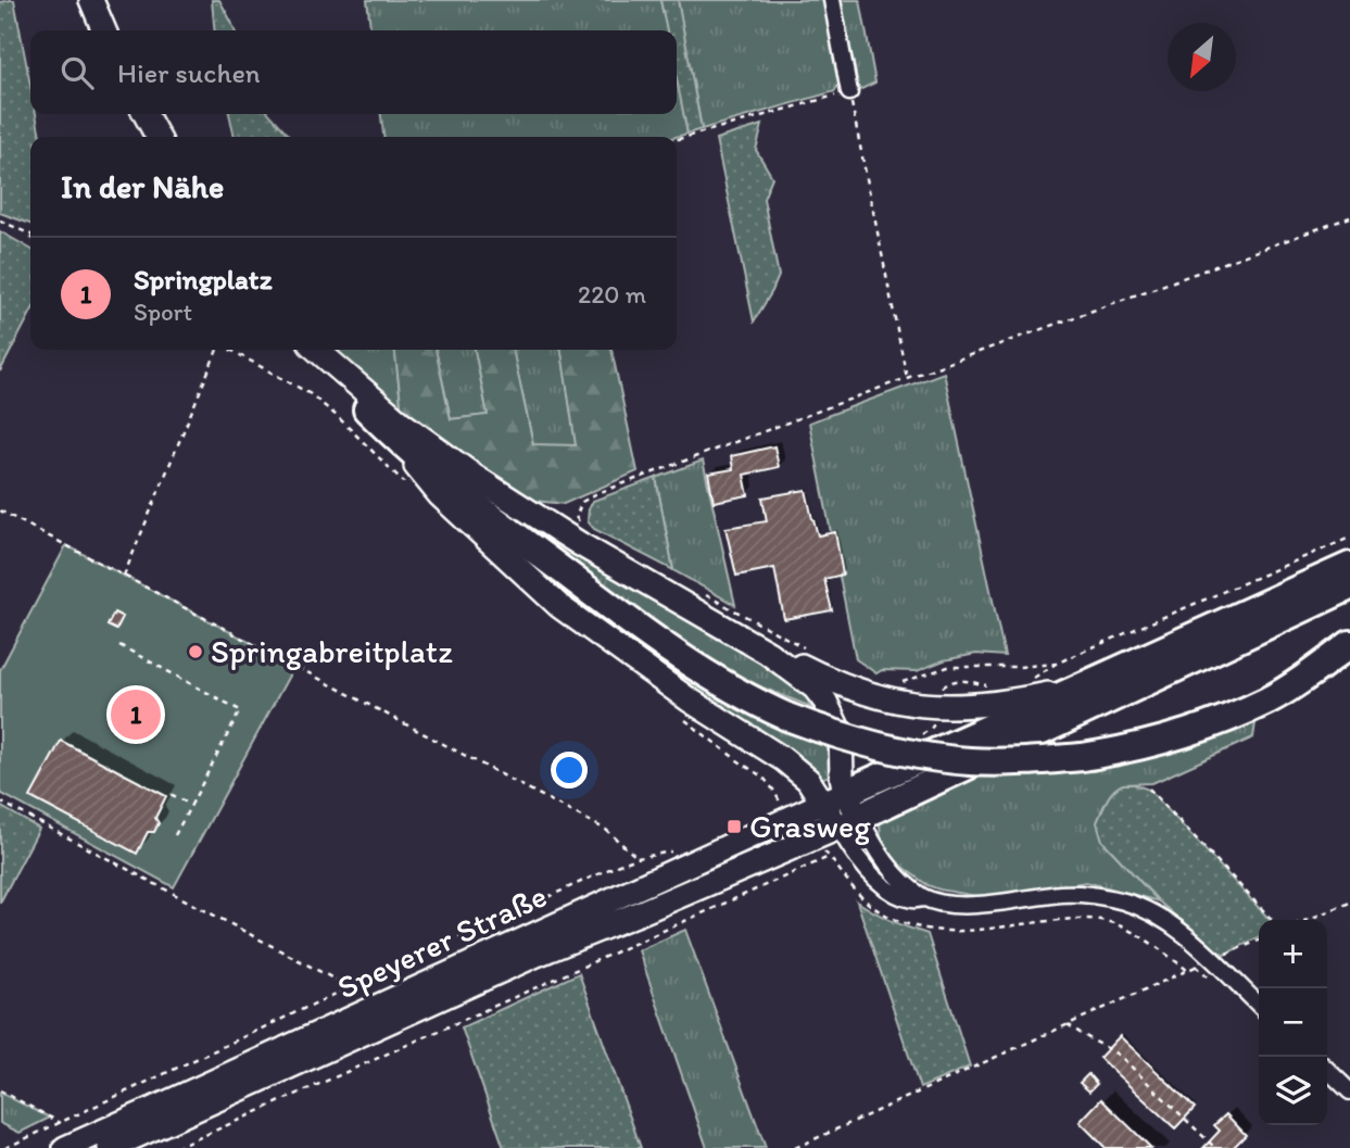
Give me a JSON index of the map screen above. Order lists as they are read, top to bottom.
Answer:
{
  "streets": {
    "main road": ["Speyerer Straße"]
  },
  "places": {
    "other": ["Springabreitplatz"],
    "transit": ["Grasweg"]
  },
  "north": "bottom left",
  "page": {
    "search": "Hier suchen",
    "heading": "In der Nähe",
    "list": [
      {
        "mark": "1",
        "name": "Springplatz",
        "note": "Sport",
        "value": "220 m"
      }
    ],
    "pins": "1",
    "map_buttons": ["+", "−"]
  }
}
